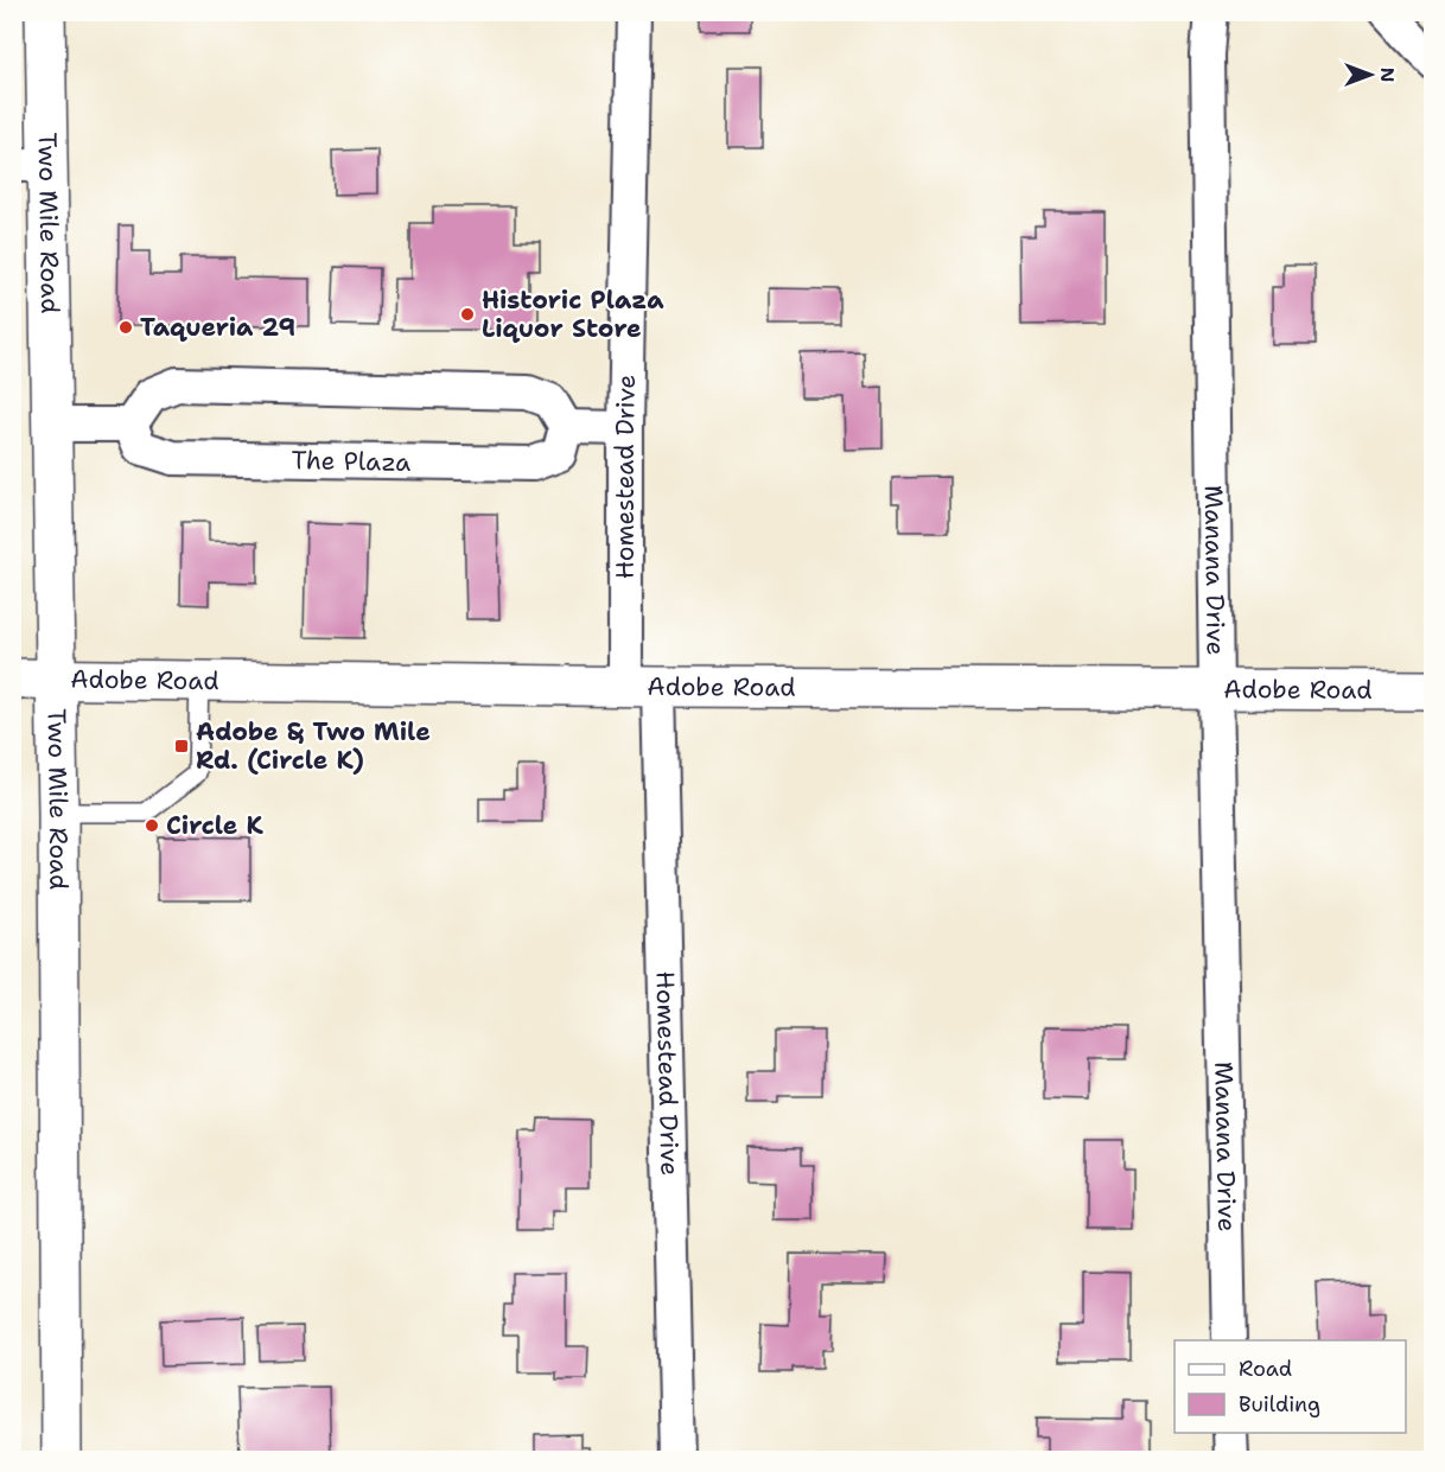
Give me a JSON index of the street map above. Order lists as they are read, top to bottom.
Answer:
{
  "streets": {
    "main road": ["Two Mile Road", "Adobe Road"],
    "street": ["The Plaza", "Homestead Drive", "Manana Drive"]
  },
  "crossings": [
    ["Two Mile Road", "Adobe Road"],
    ["Homestead Drive", "Adobe Road"],
    ["Manana Drive", "Adobe Road"]
  ],
  "places": {
    "other": ["Historic Plaza Liquor Store", "Taqueria 29", "Circle K"],
    "transit": ["Adobe & Two Mile Rd. (Circle K)"]
  },
  "legend": ["Road", "Building"],
  "north": "right"
}
